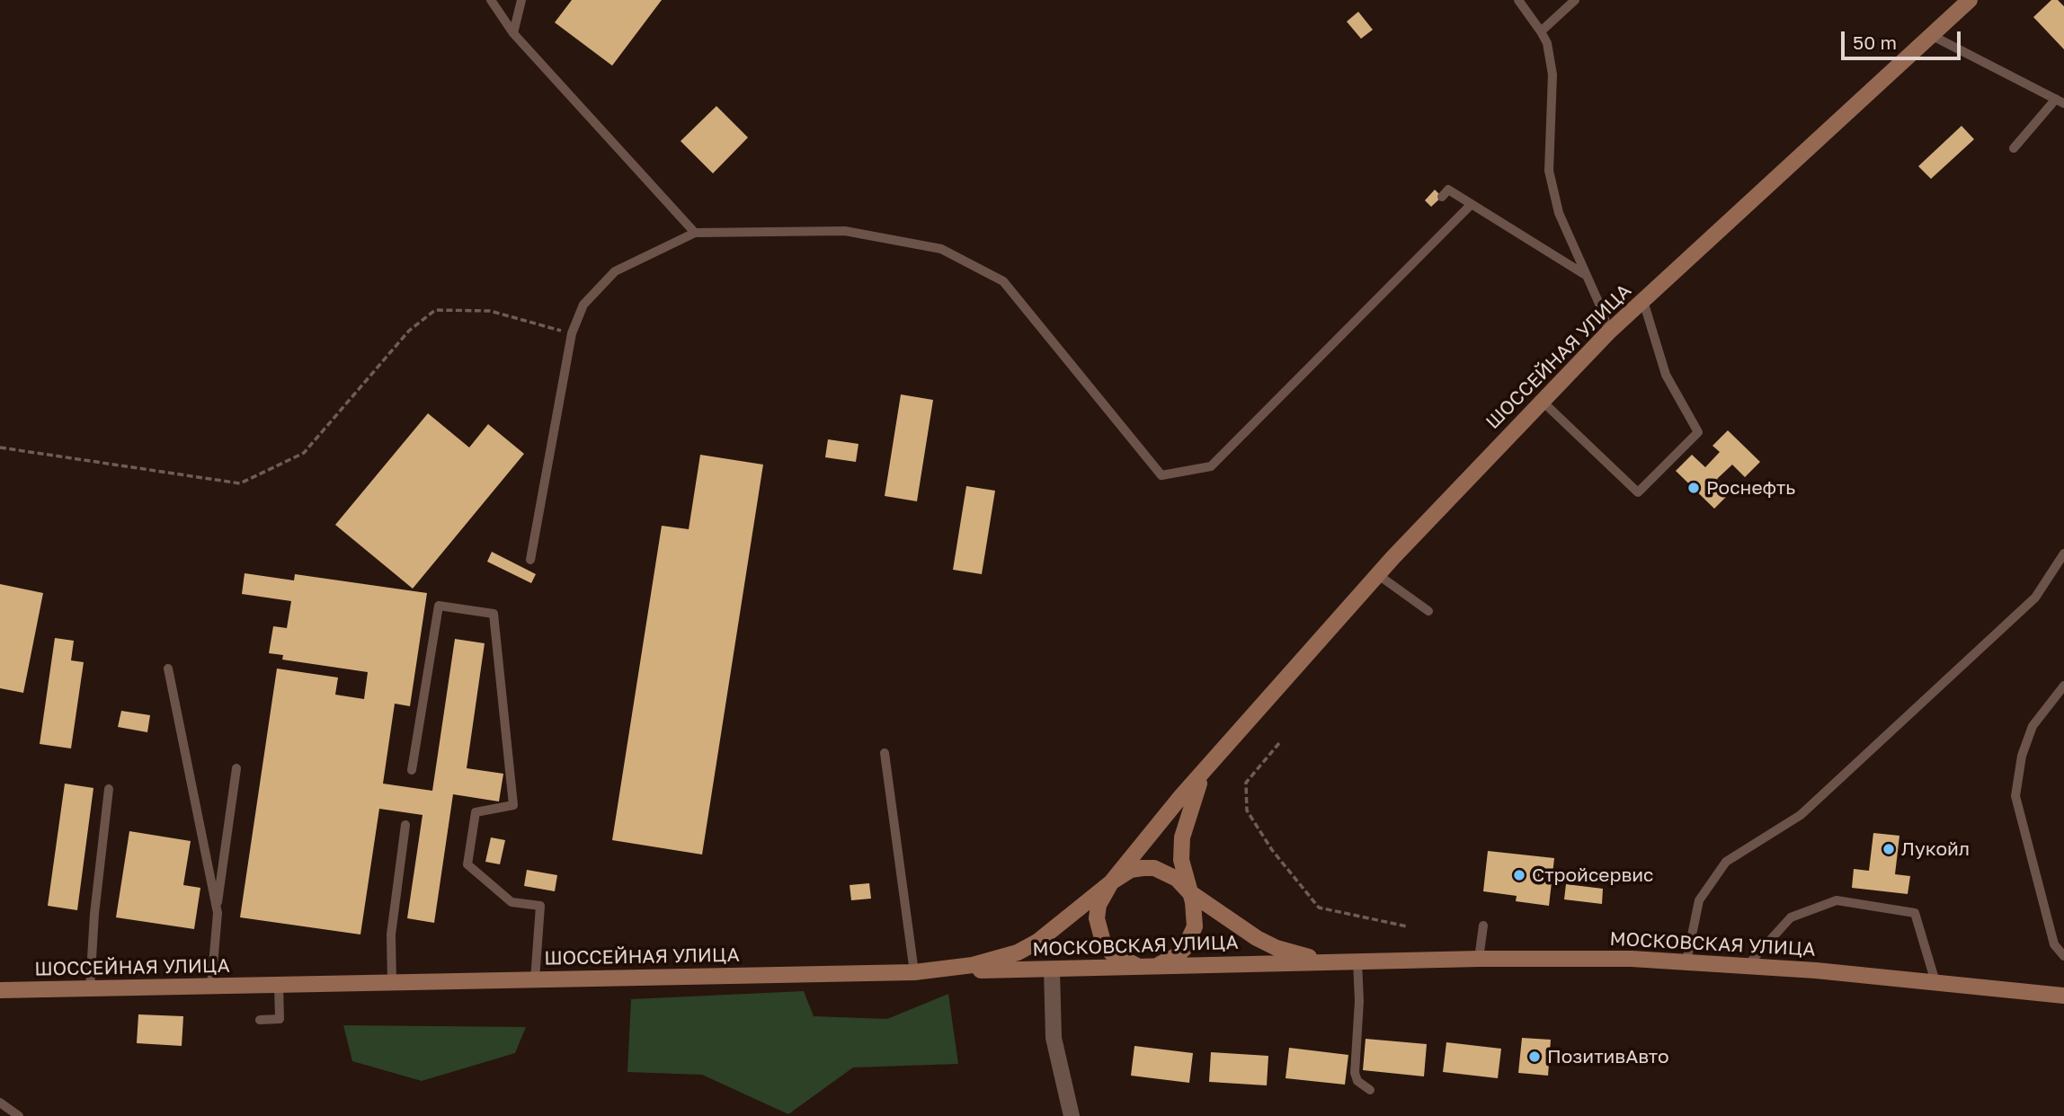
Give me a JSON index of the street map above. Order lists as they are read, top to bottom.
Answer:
{
  "streets": {
    "main road": ["ШОССЕЙНАЯ УЛИЦА", "МОСКОВСКАЯ УЛИЦА"]
  },
  "crossings": [
    ["ШОССЕЙНАЯ УЛИЦА", "МОСКОВСКАЯ УЛИЦА"]
  ],
  "places": [
    "Роснефть",
    "Лукойл",
    "Стройсервис",
    "ПозитивАвто"
  ],
  "scale_bar": "50 m"
}
